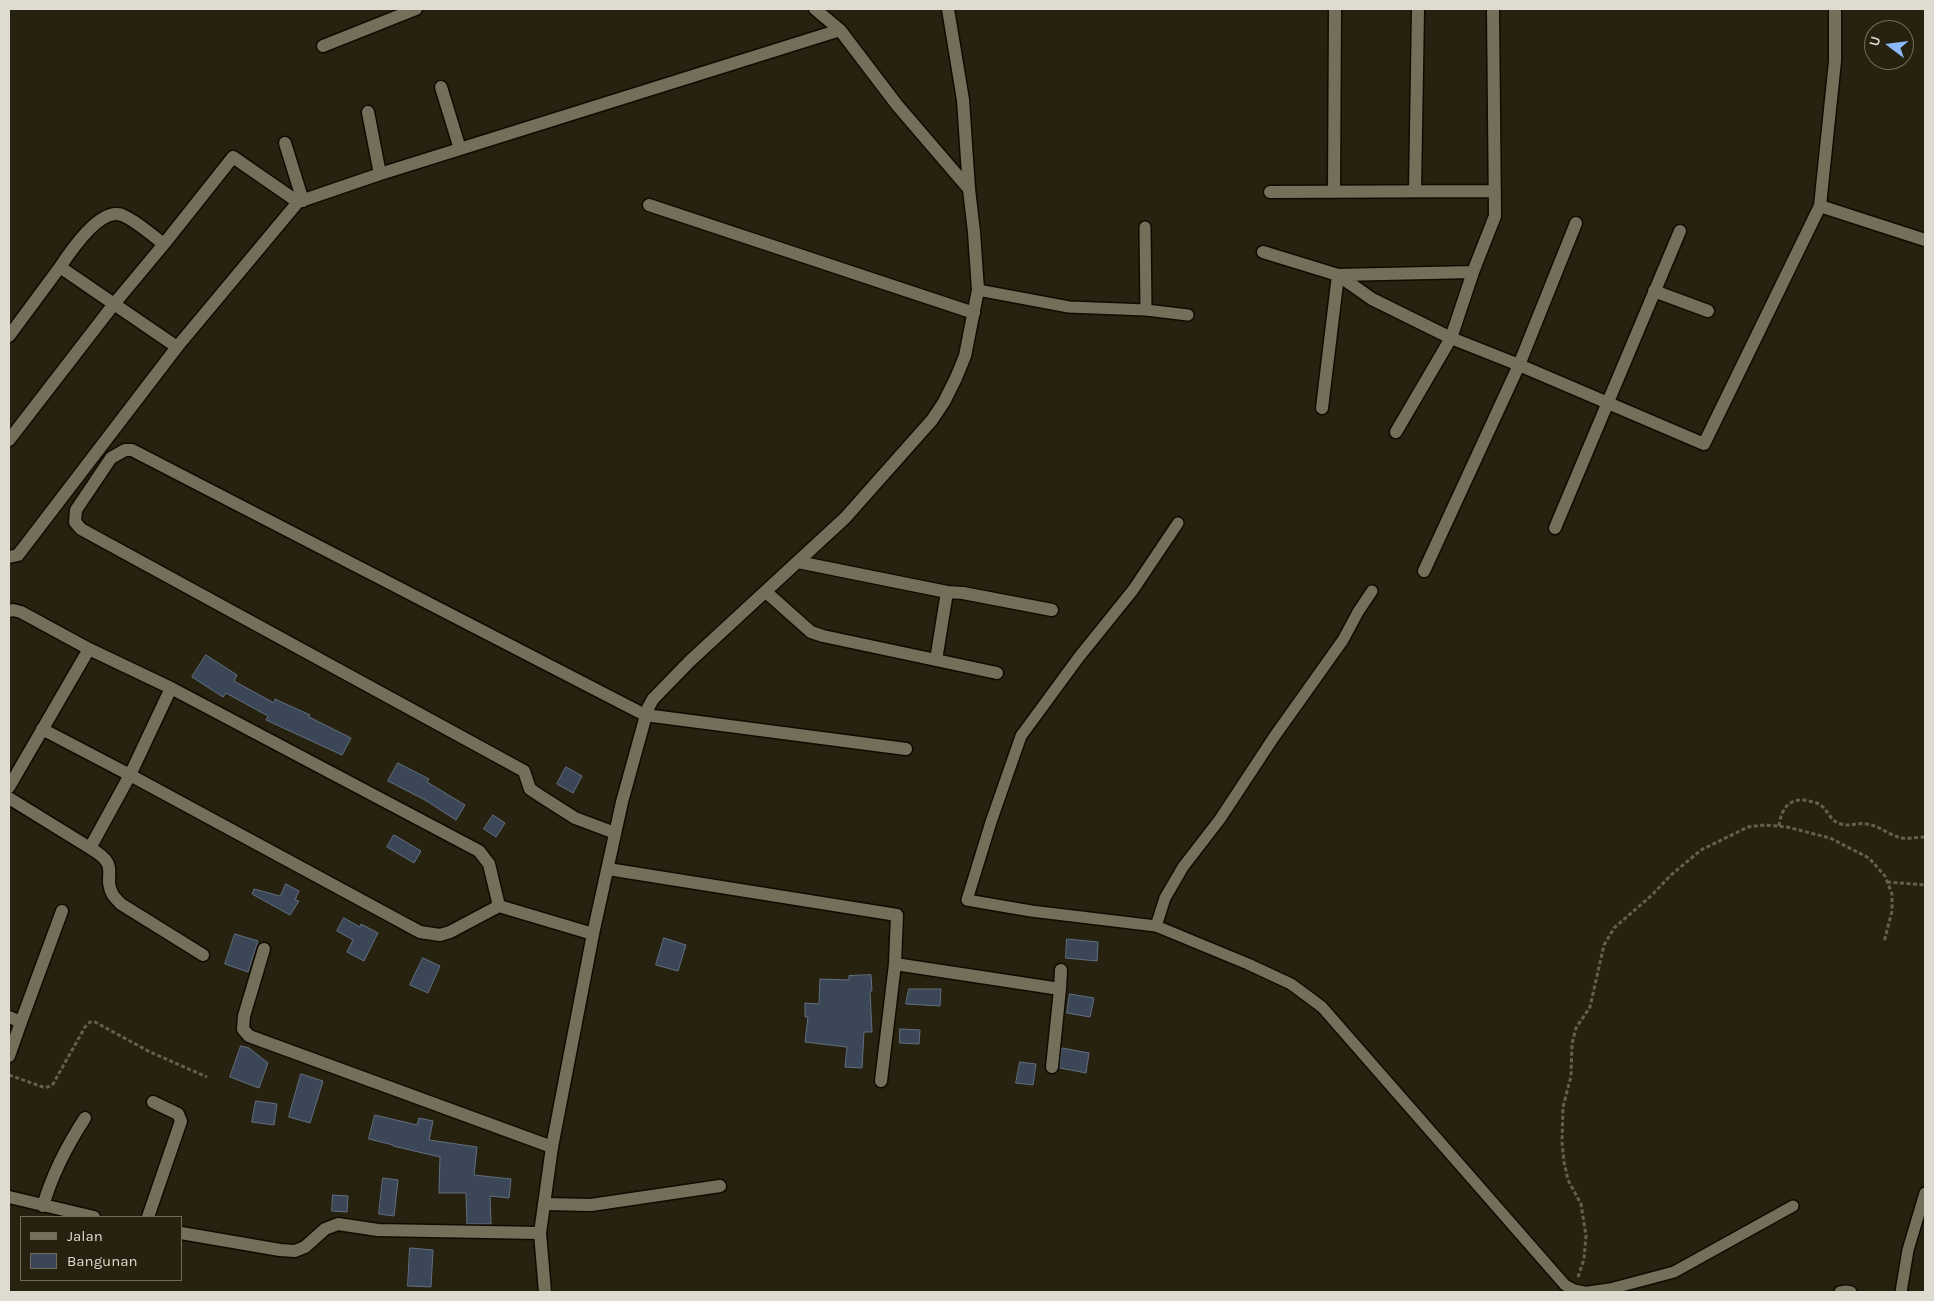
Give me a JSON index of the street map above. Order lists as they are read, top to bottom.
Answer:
{
  "legend": ["Jalan", "Bangunan"],
  "north": "left"
}
